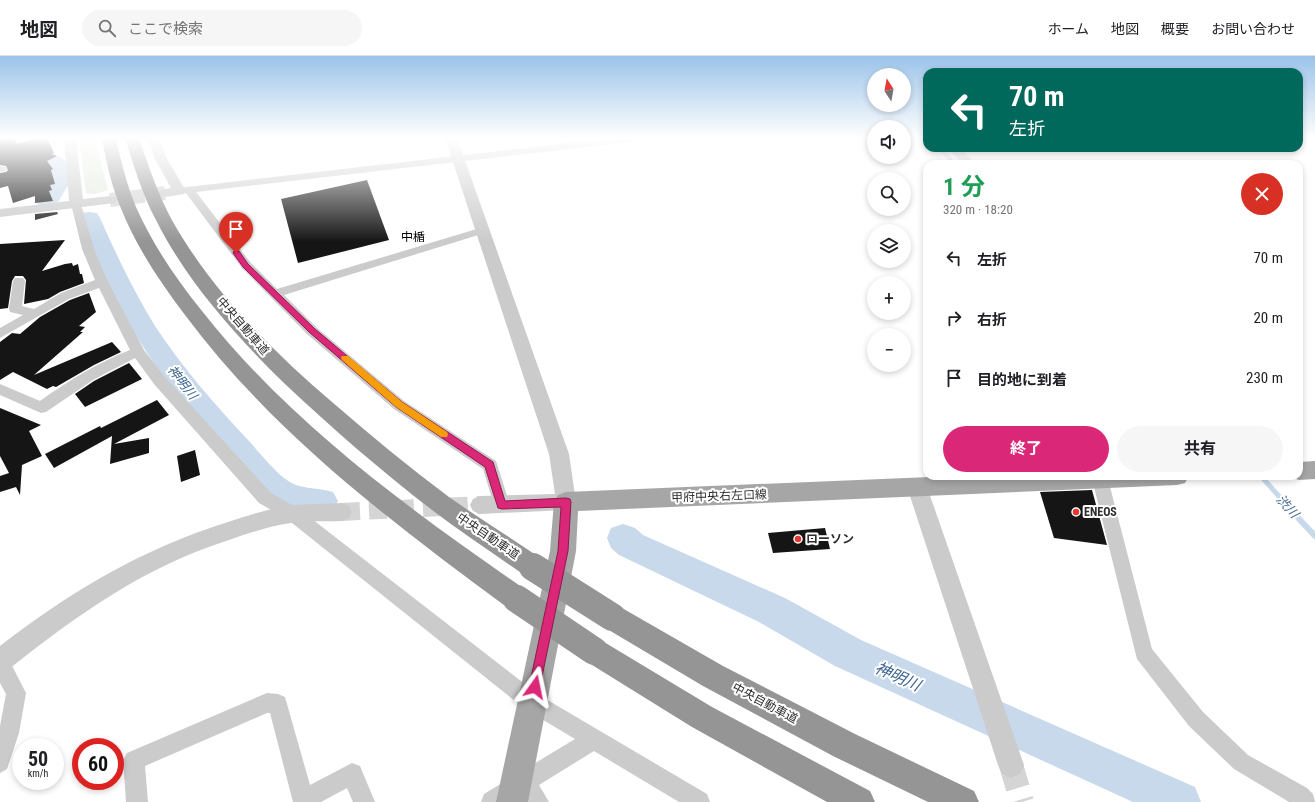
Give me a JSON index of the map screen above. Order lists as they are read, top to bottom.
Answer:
{
  "streets": {
    "highway": ["中央自動車道"],
    "main road": ["甲府中央右左口線"]
  },
  "districts": ["中楯"],
  "water": ["神明川", "渋川"],
  "places": ["ENEOS", "ローソン"],
  "north": "top",
  "page": {
    "header": "地図",
    "search": "ここで検索",
    "nav": [
      "ホーム",
      "地図",
      "概要",
      "お問い合わせ"
    ],
    "map_buttons": ["+", "−"],
    "turn": ["70 m", "左折"],
    "heading": ["1 分", "320 m · 18:20"],
    "list": [
      {
        "name": "左折",
        "value": "70 m"
      },
      {
        "name": "右折",
        "value": "20 m"
      },
      {
        "name": "目的地に到着",
        "value": "230 m"
      }
    ],
    "buttons": ["終了", "共有"],
    "speed": "50 km/h",
    "limit": "60"
  }
}
